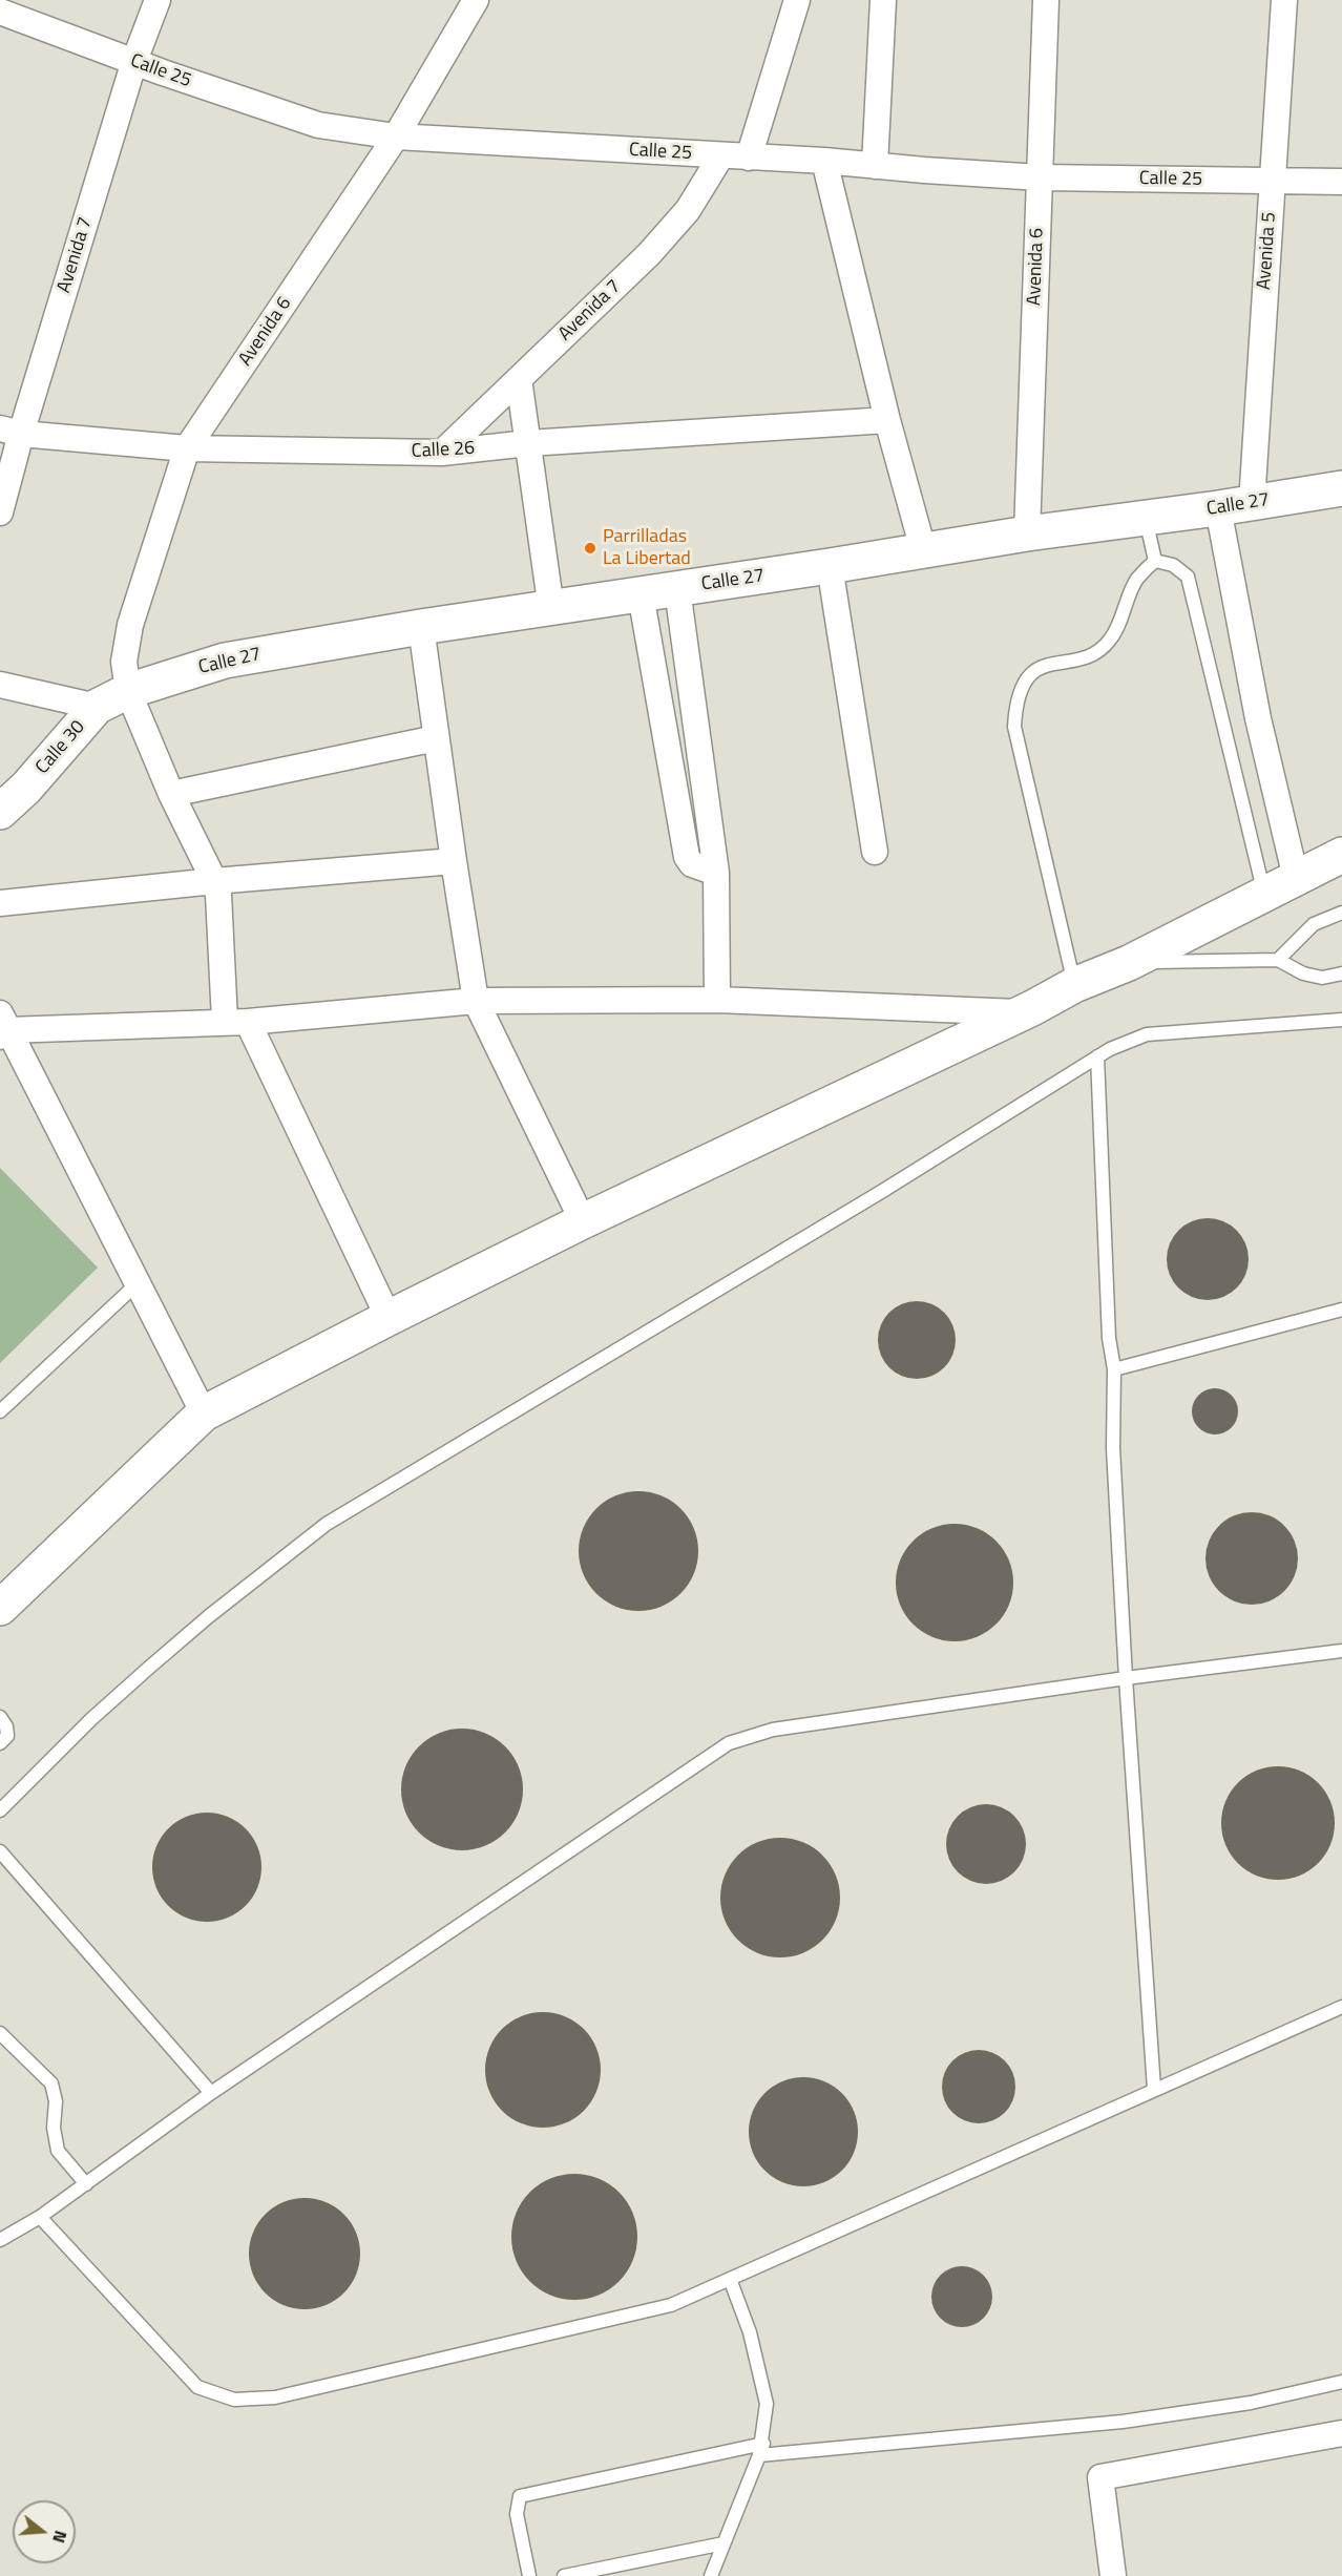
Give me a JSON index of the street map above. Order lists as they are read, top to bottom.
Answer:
{
  "streets": {
    "main road": ["Calle 27", "Calle 30"],
    "street": [
      "Calle 25",
      "Avenida 5",
      "Avenida 7",
      "Avenida 6",
      "Calle 26"
    ]
  },
  "crossings": [
    ["Calle 25", "Avenida 5"],
    ["Calle 25", "Avenida 7"],
    ["Calle 25", "Avenida 6"],
    ["Avenida 5", "Calle 27"],
    ["Avenida 7", "Calle 26"],
    ["Avenida 6", "Calle 26"],
    ["Avenida 6", "Calle 27"],
    ["Avenida 6", "Calle 30"],
    ["Calle 27", "Calle 30"]
  ],
  "places": ["Parrilladas La Libertad"],
  "north": "right"
}
